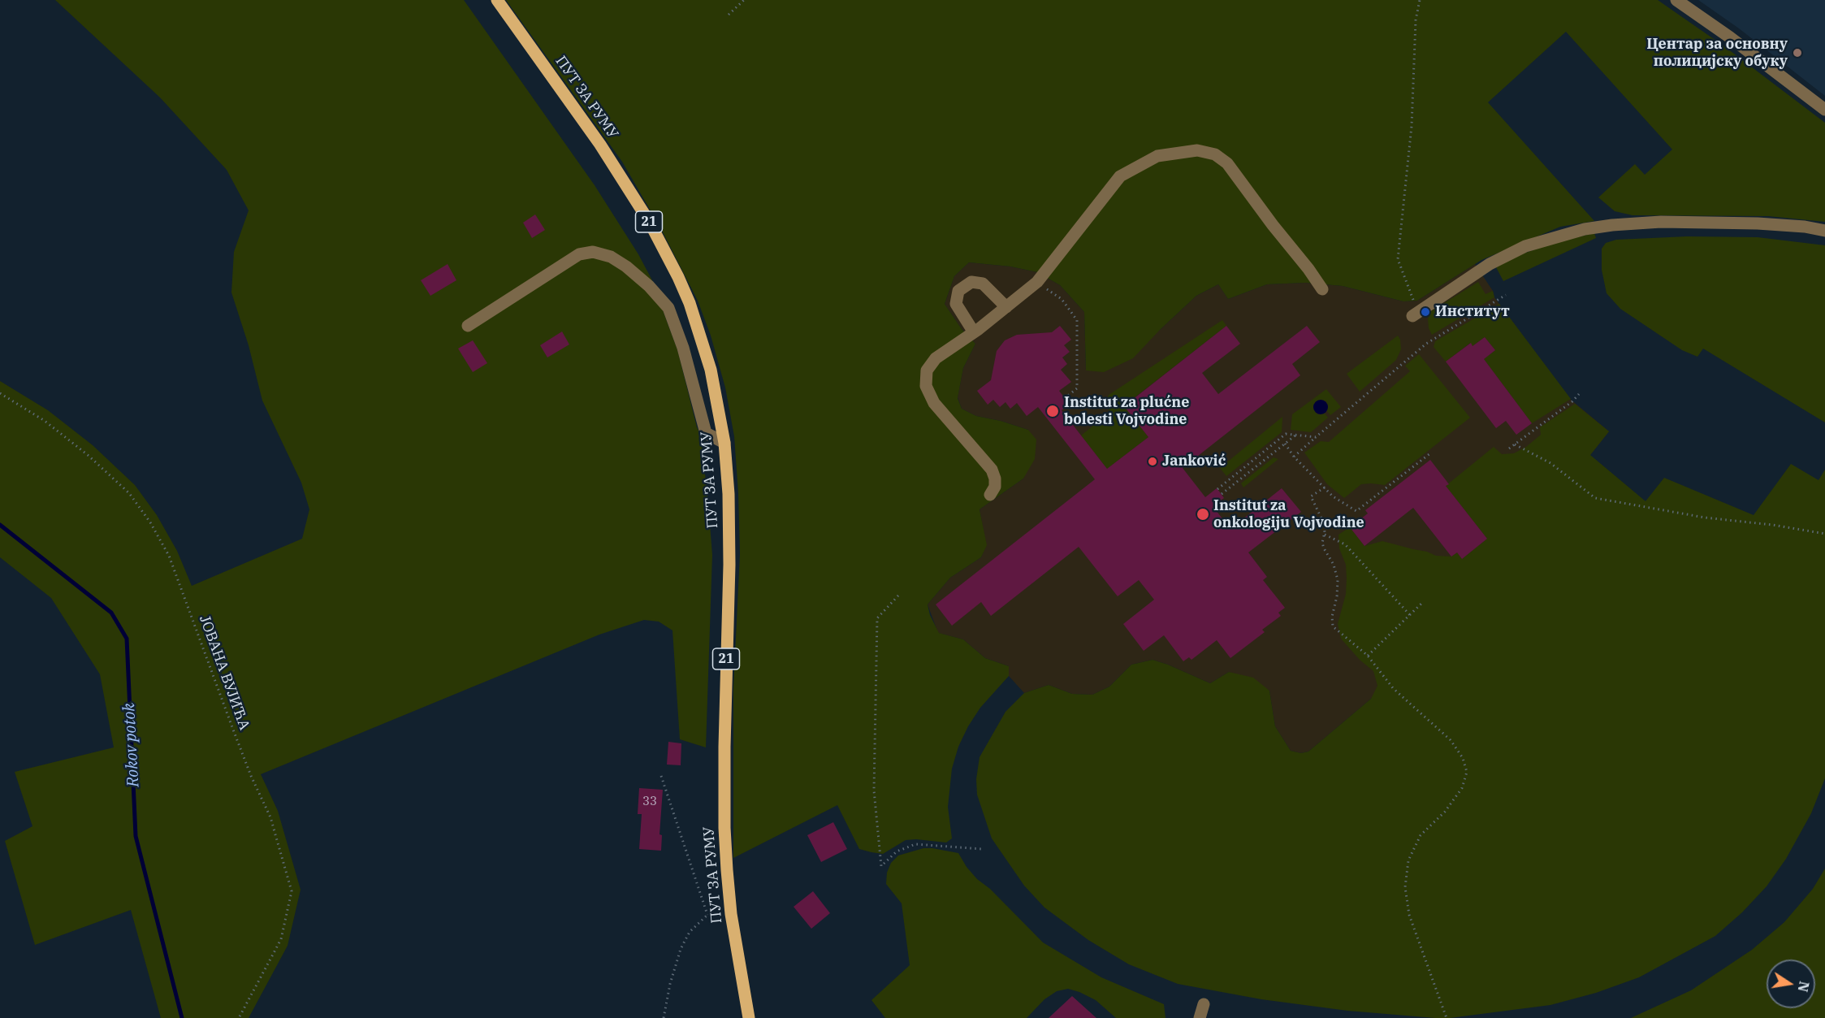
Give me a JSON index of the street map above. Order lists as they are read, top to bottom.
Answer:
{
  "streets": {
    "main road": ["ПУТ ЗА РУМУ", "21"],
    "path": ["ЈОВАНА ВУЈИЋА"]
  },
  "water": ["Rokov potok"],
  "places": [
    "Центар за основну полицијску обуку",
    "Институт",
    "Institut za plućne bolesti Vojvodine",
    "Janković",
    "Institut za onkologiju Vojvodine"
  ],
  "house_numbers": ["33"],
  "north": "right"
}
